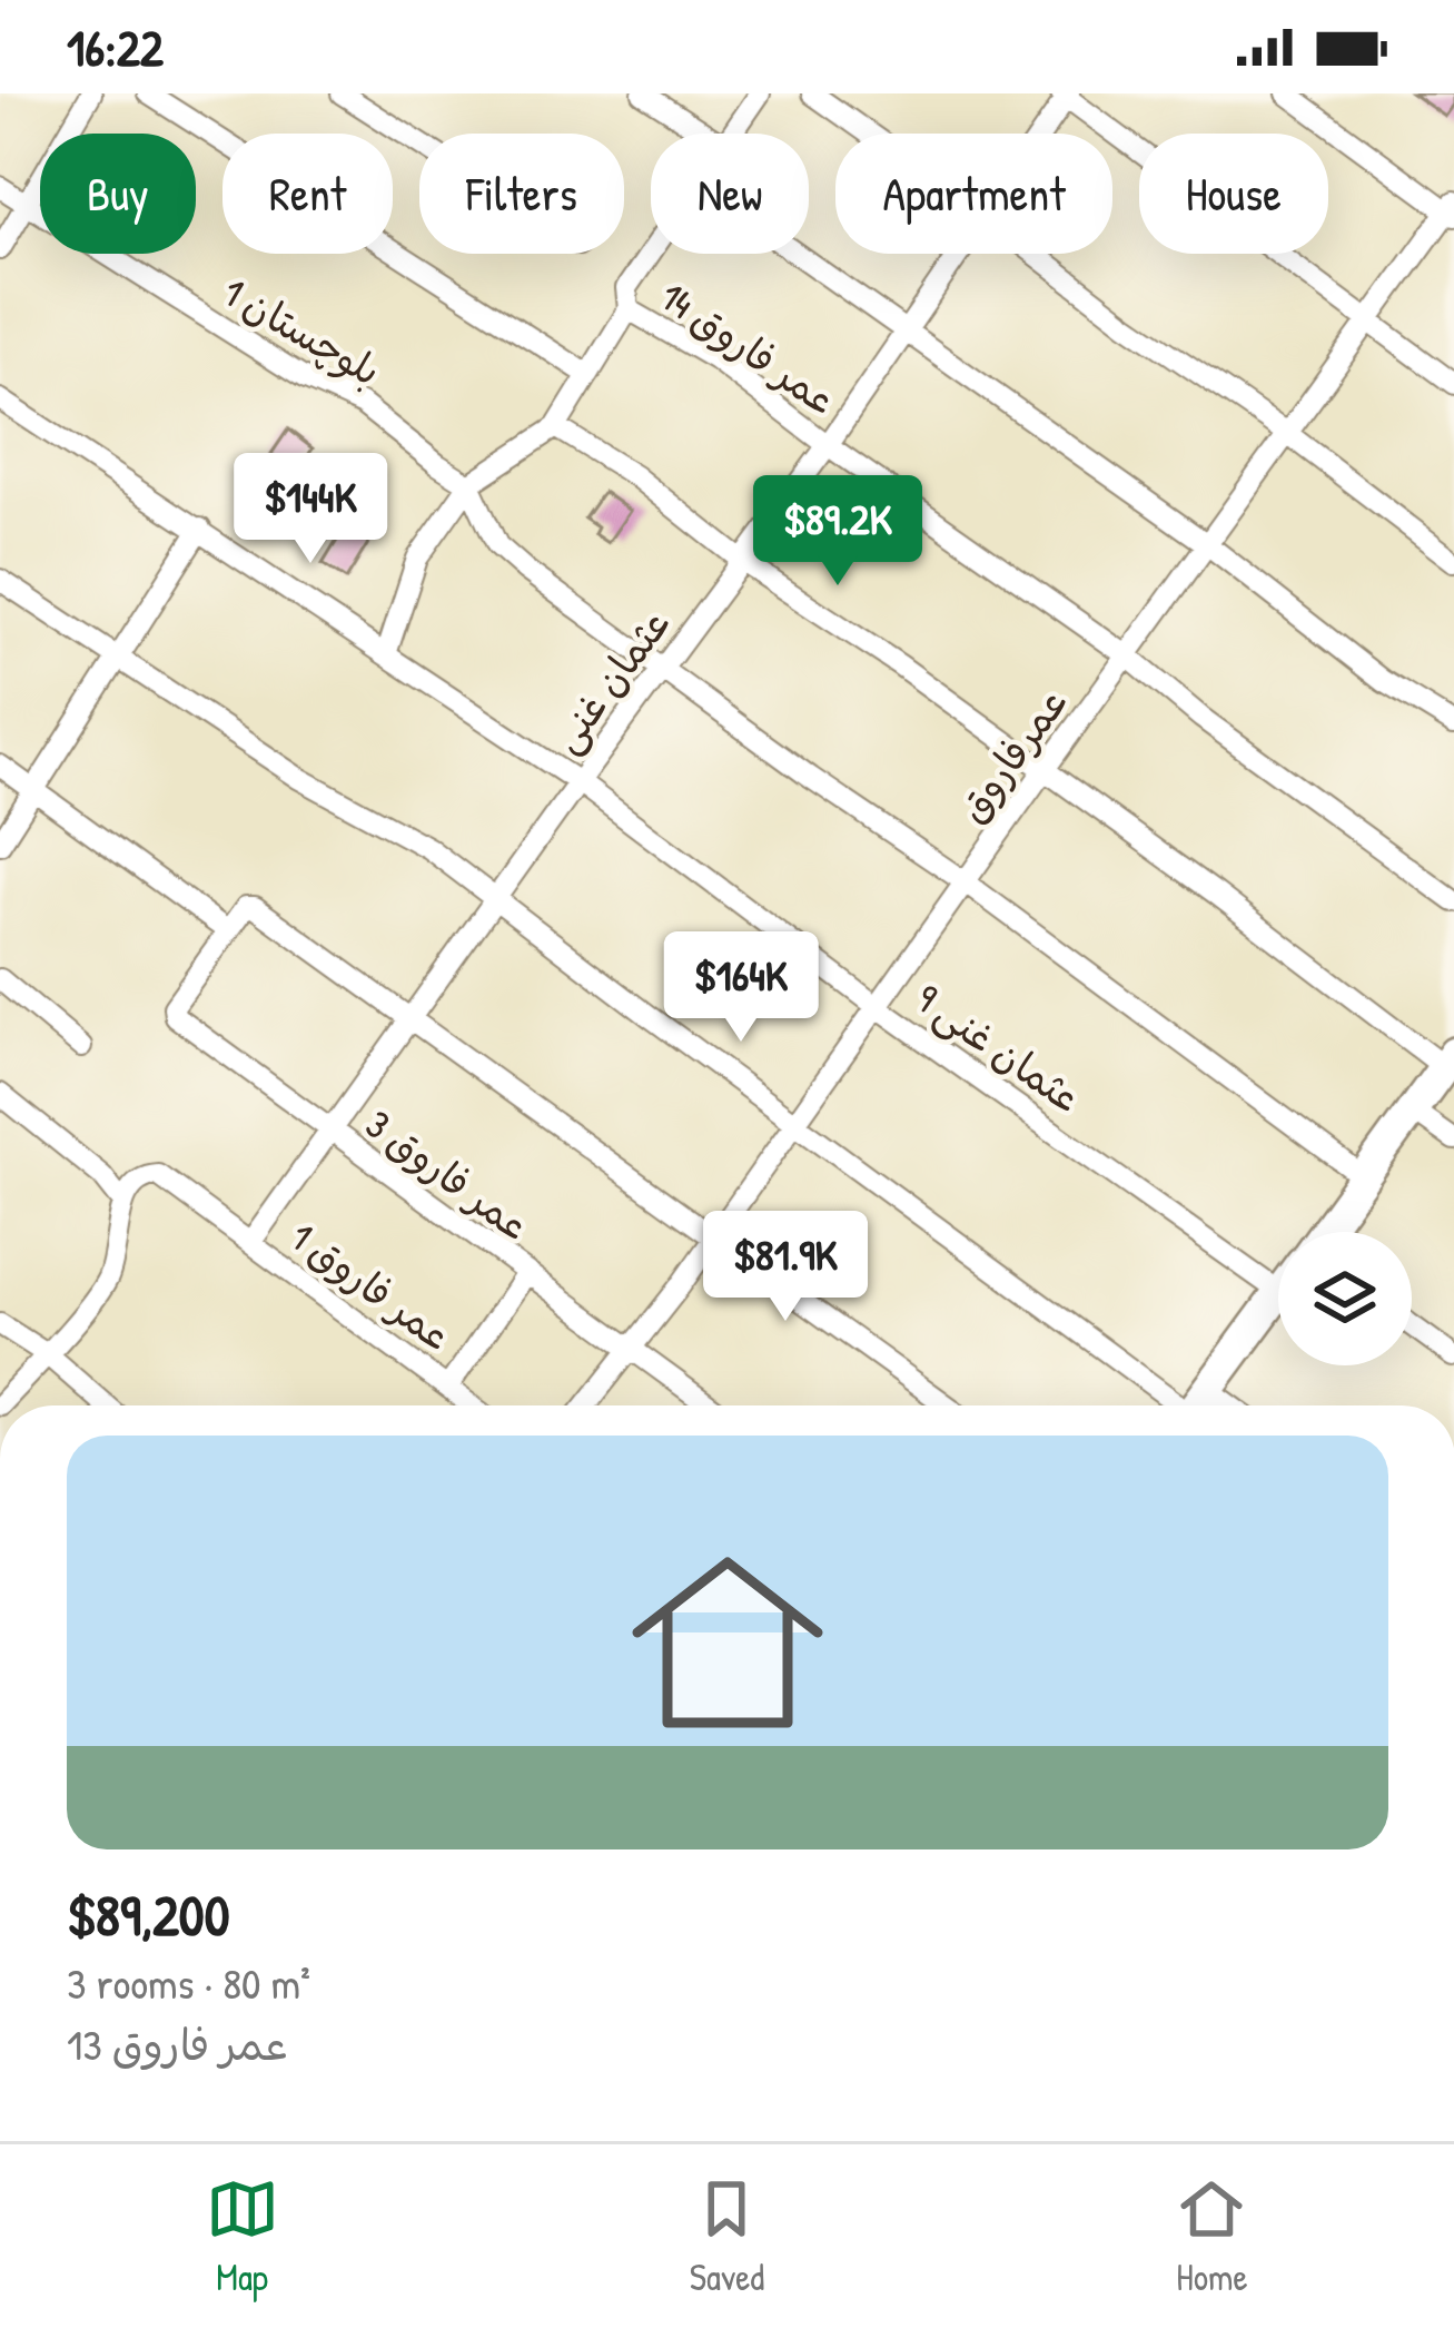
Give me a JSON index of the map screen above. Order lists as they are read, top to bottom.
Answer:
{
  "streets": {
    "street": [
      "بلوچستان 1",
      "عمر فاروق 14",
      "عثمان غنی",
      "عمرفاروق",
      "عثمان غنی 9",
      "عمر فاروق 3",
      "عمر فاروق 1"
    ]
  },
  "crossings": [
    ["عمر فاروق 14", "عثمان غنی"],
    ["عمر فاروق 14", "عمرفاروق"],
    ["عثمان غنی", "عثمان غنی 9"],
    ["عثمان غنی", "عمر فاروق 3"],
    ["عثمان غنی", "عمر فاروق 1"],
    ["عمرفاروق", "عثمان غنی 9"],
    ["عمرفاروق", "عمر فاروق 3"]
  ],
  "page": {
    "status": "16:22",
    "chip": [
      "Buy",
      "Rent",
      "Filters",
      "New",
      "Apartment",
      "House"
    ],
    "price": [
      "$144K",
      "$89.2K",
      "$164K",
      "$81.9K"
    ],
    "list": [
      {
        "name": "$89,200",
        "note": "3 rooms · 80 m² · عمر فاروق 13"
      }
    ],
    "tabs": ["Map", "Saved", "Home"]
  }
}
